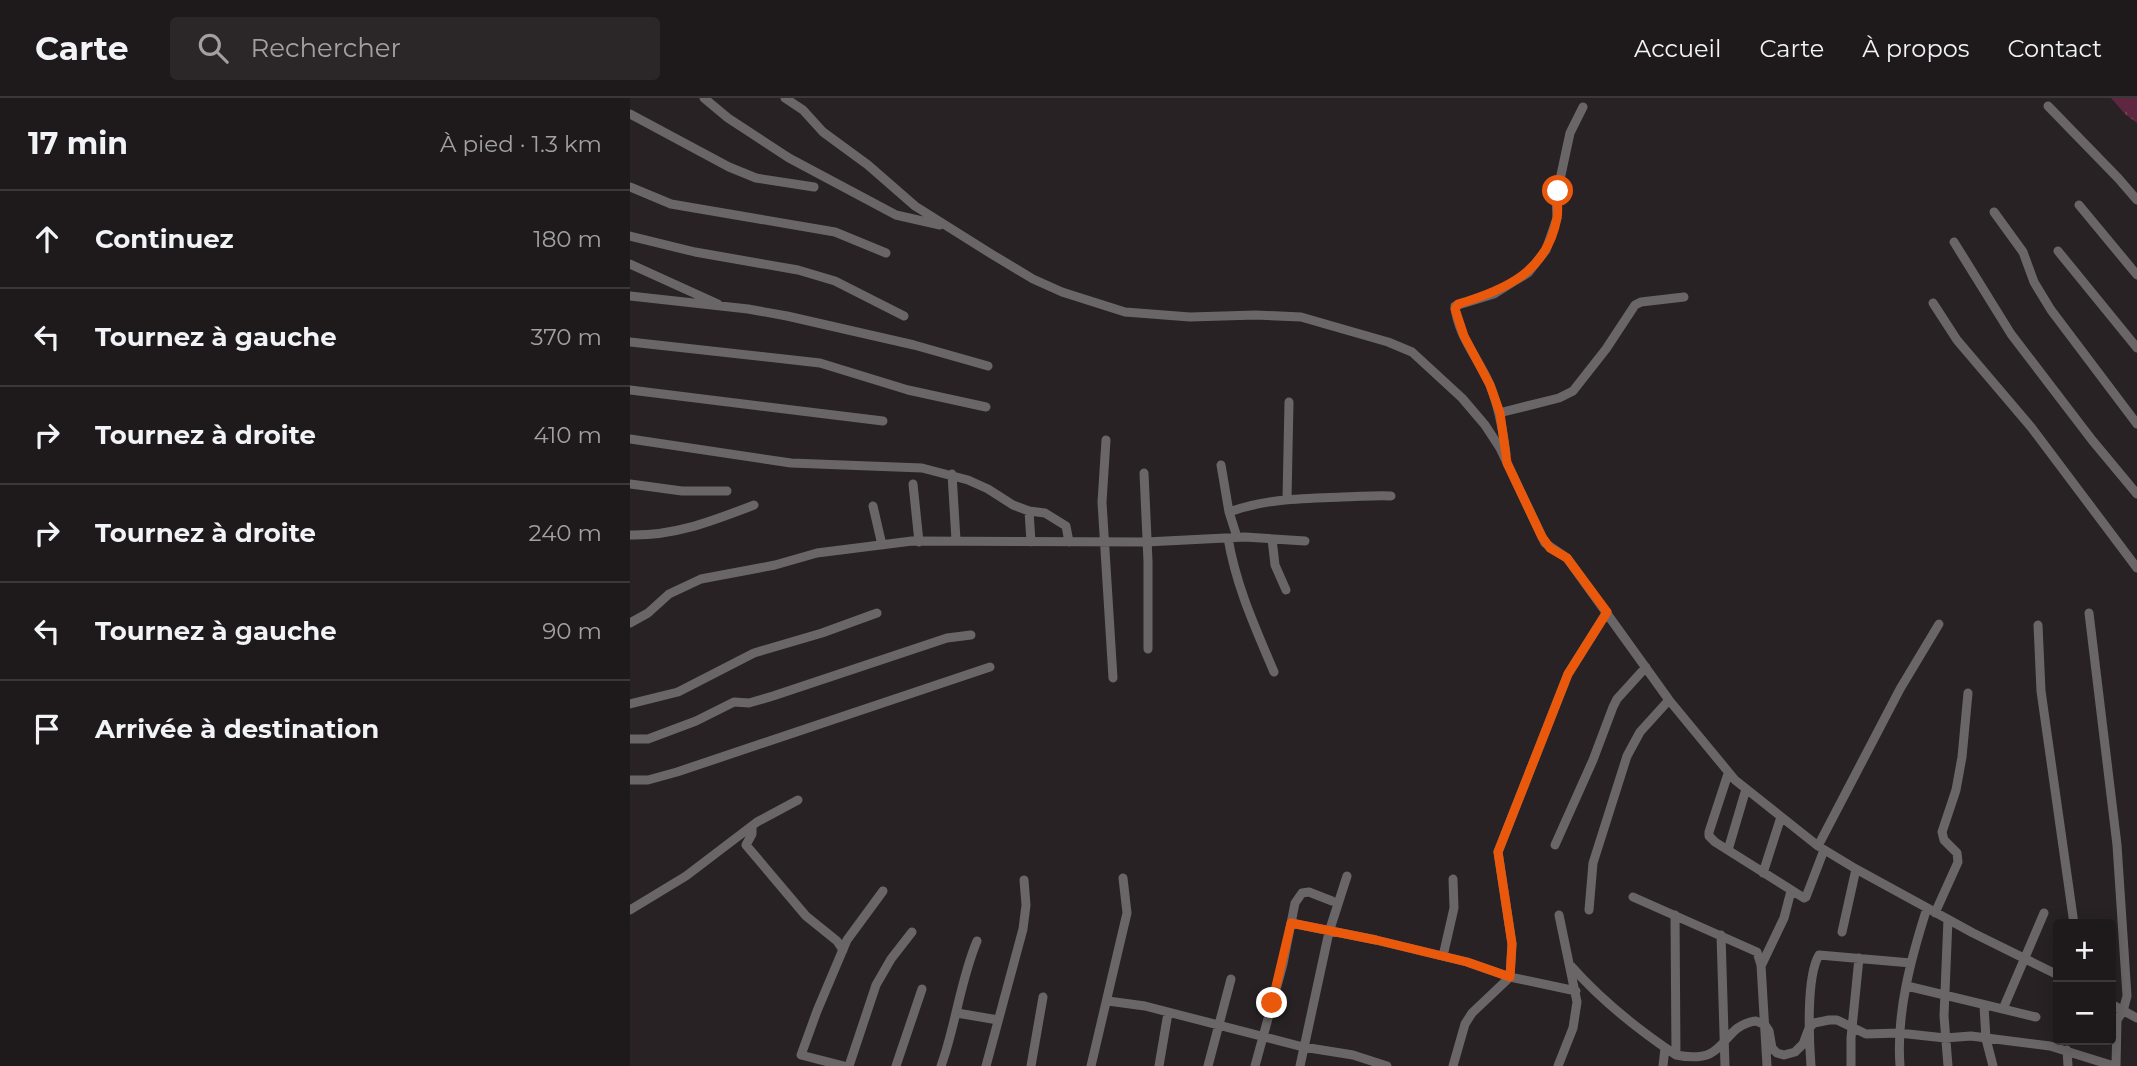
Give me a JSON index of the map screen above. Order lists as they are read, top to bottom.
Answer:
{
  "page": {
    "header": "Carte",
    "search": "Rechercher",
    "nav": [
      "Accueil",
      "Carte",
      "À propos",
      "Contact"
    ],
    "heading": ["17 min", "À pied · 1.3 km"],
    "list": [
      ["Continuez", "180 m"],
      ["Tournez à gauche", "370 m"],
      ["Tournez à droite", "410 m"],
      ["Tournez à droite", "240 m"],
      ["Tournez à gauche", "90 m"],
      "Arrivée à destination"
    ],
    "map_buttons": ["+", "−"]
  }
}
